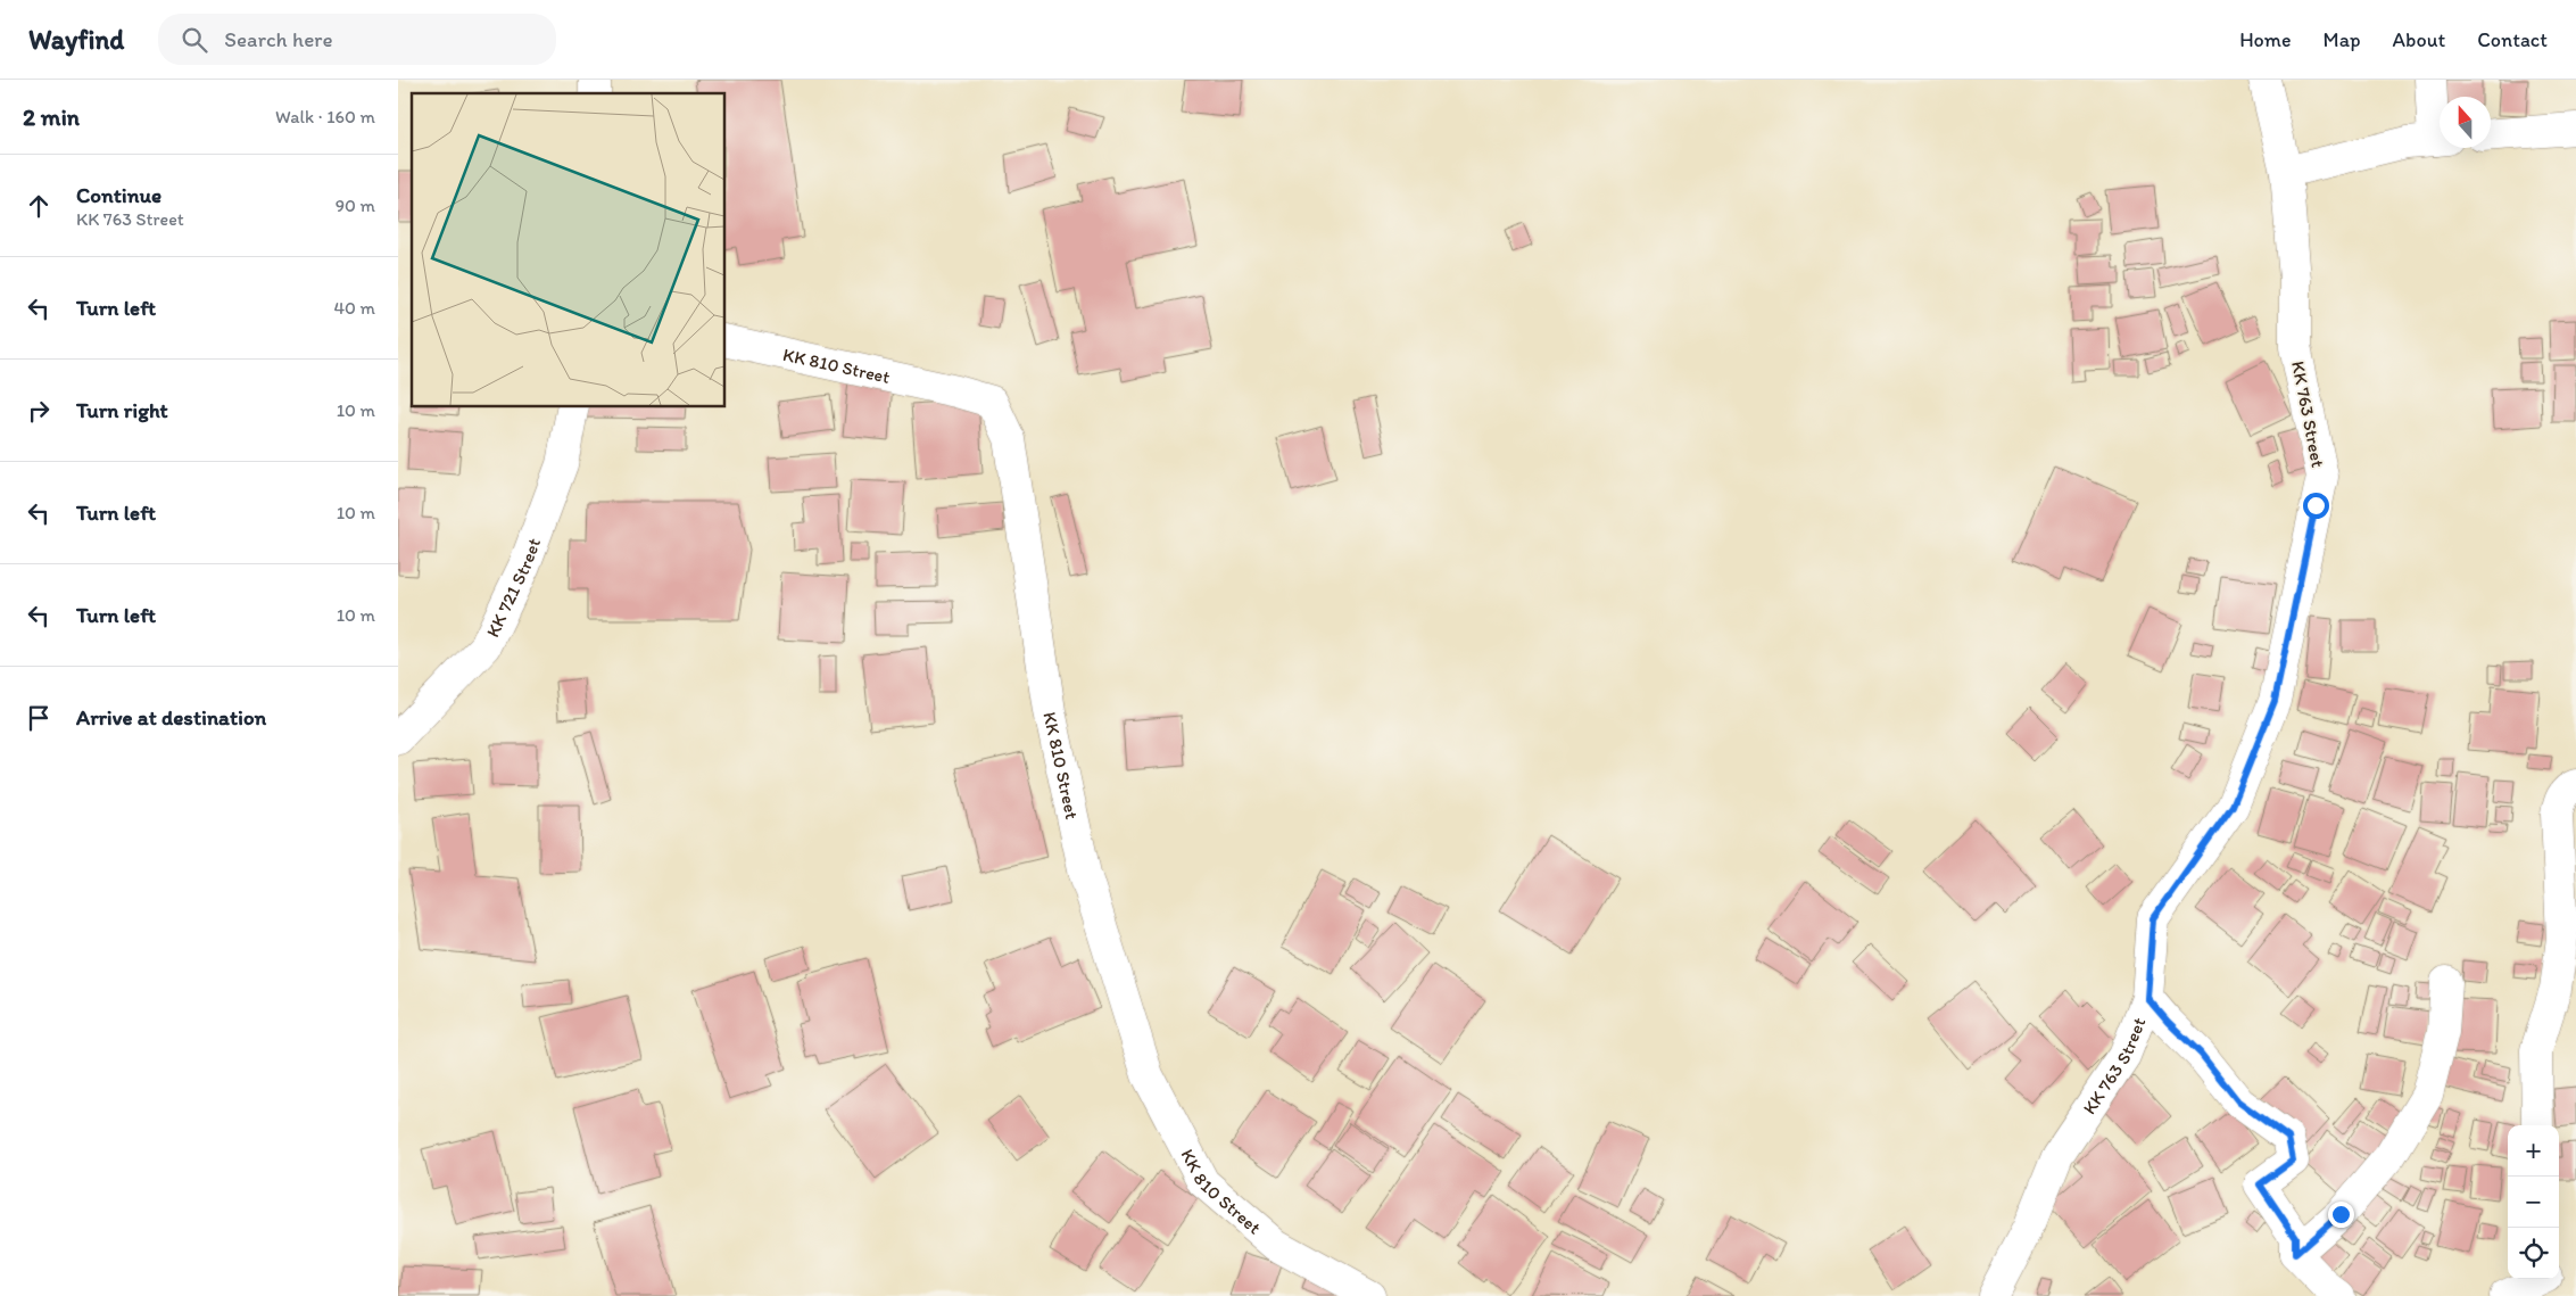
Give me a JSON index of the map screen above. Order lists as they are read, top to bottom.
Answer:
{
  "streets": {
    "street": ["KK 810 Street", "KK 763 Street", "KK 721 Street"]
  },
  "north": "top",
  "page": {
    "header": "Wayfind",
    "search": "Search here",
    "nav": [
      "Home",
      "Map",
      "About",
      "Contact"
    ],
    "heading": ["2 min", "Walk · 160 m"],
    "list": [
      ["Continue", "KK 763 Street", "90 m"],
      ["Turn left", "40 m"],
      ["Turn right", "10 m"],
      ["Turn left", "10 m"],
      ["Turn left", "10 m"],
      "Arrive at destination"
    ],
    "map_buttons": ["+", "−"]
  }
}
